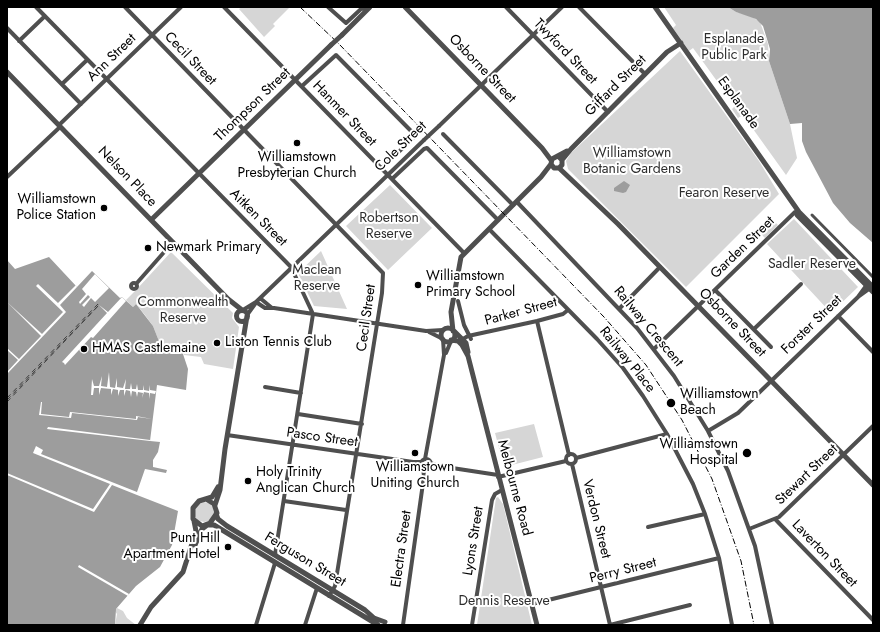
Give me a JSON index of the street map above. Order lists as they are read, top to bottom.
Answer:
{
  "streets": {
    "street": [
      "Twyford Street",
      "Ann Street",
      "Cecil Street",
      "Osborne Street",
      "Giffard Street",
      "Esplanade",
      "Thompson Street",
      "Hanmer Street",
      "Cole Street",
      "Nelson Place",
      "Aitken Street",
      "Garden Street",
      "Parker Street",
      "Forster Street",
      "Railway Crescent",
      "Railway Place",
      "Pasco Street",
      "Stewart Street",
      "Melbourne Road",
      "Verdon Street",
      "Lyons Street",
      "Electra Street",
      "Laverton Street",
      "Ferguson Street",
      "Perry Street"
    ]
  },
  "crossings": [
    ["Twyford Street", "Giffard Street"],
    ["Twyford Street", "Cole Street"],
    ["Ann Street", "Cecil Street"],
    ["Ann Street", "Nelson Place"],
    ["Ann Street", "Aitken Street"],
    ["Cecil Street", "Thompson Street"],
    ["Cecil Street", "Cole Street"],
    ["Cecil Street", "Pasco Street"],
    ["Cecil Street", "Ferguson Street"],
    ["Osborne Street", "Giffard Street"],
    ["Osborne Street", "Cole Street"],
    ["Osborne Street", "Garden Street"],
    ["Osborne Street", "Forster Street"],
    ["Osborne Street", "Stewart Street"],
    ["Giffard Street", "Esplanade"],
    ["Giffard Street", "Hanmer Street"],
    ["Giffard Street", "Railway Crescent"],
    ["Giffard Street", "Railway Place"],
    ["Esplanade", "Garden Street"],
    ["Esplanade", "Forster Street"],
    ["Thompson Street", "Hanmer Street"],
    ["Thompson Street", "Nelson Place"],
    ["Thompson Street", "Aitken Street"],
    ["Hanmer Street", "Cole Street"],
    ["Cole Street", "Nelson Place"],
    ["Cole Street", "Aitken Street"],
    ["Nelson Place", "Pasco Street"],
    ["Nelson Place", "Ferguson Street"],
    ["Garden Street", "Railway Crescent"],
    ["Parker Street", "Railway Place"],
    ["Parker Street", "Melbourne Road"],
    ["Forster Street", "Railway Crescent"],
    ["Railway Crescent", "Stewart Street"],
    ["Railway Place", "Perry Street"],
    ["Pasco Street", "Melbourne Road"],
    ["Pasco Street", "Verdon Street"],
    ["Pasco Street", "Electra Street"],
    ["Stewart Street", "Laverton Street"],
    ["Melbourne Road", "Lyons Street"],
    ["Melbourne Road", "Perry Street"],
    ["Verdon Street", "Perry Street"]
  ],
  "parks": [
    "Esplanade Public Park",
    "Williamstown Botanic Gardens",
    "Fearon Reserve",
    "Robertson Reserve",
    "Sadler Reserve",
    "Maclean Reserve",
    "Commonwealth Reserve",
    "Dennis Reserve"
  ],
  "places": [
    "Williamstown Presbyterian Church",
    "Williamstown Police Station",
    "Newmark Primary",
    "Williamstown Primary School",
    "Liston Tennis Club",
    "HMAS Castlemaine",
    "Williamstown Beach",
    "Williamstown Uniting Church",
    "Williamstown Hospital",
    "Holy Trinity Anglican Church",
    "Punt Hill Apartment Hotel"
  ]
}
